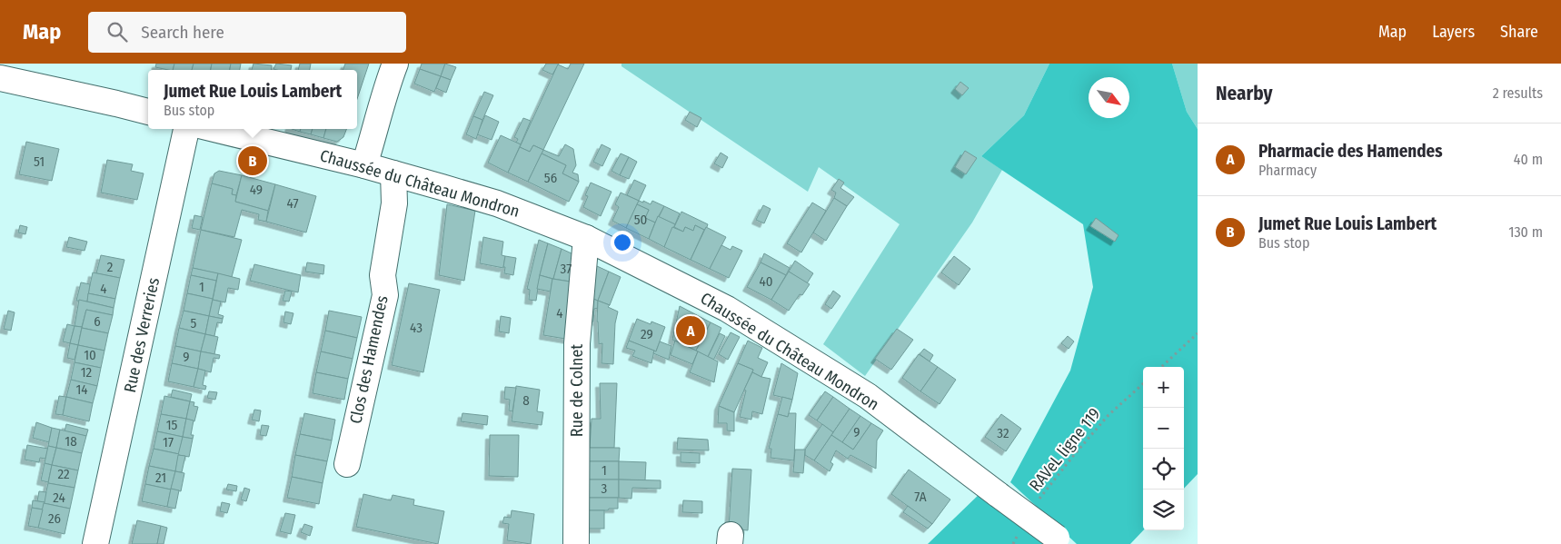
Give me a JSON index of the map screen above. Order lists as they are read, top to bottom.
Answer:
{
  "streets": {
    "street": [
      "Chaussée du Château Mondron",
      "Rue des Verreries",
      "Clos des Hamendes",
      "Rue de Colnet"
    ],
    "path": ["RAVeL ligne 119"]
  },
  "crossings": [
    ["Chaussée du Château Mondron", "Clos des Hamendes"],
    ["Chaussée du Château Mondron", "Rue de Colnet"]
  ],
  "house_numbers": [
    "51",
    "56",
    "49",
    "47",
    "50",
    "2",
    "37",
    "40",
    "1",
    "4",
    "4",
    "6",
    "5",
    "43",
    "29",
    "10",
    "9",
    "12",
    "14",
    "8",
    "15",
    "9",
    "32",
    "18",
    "17",
    "1",
    "22",
    "21",
    "3",
    "7A",
    "24",
    "26"
  ],
  "north": "bottom right",
  "page": {
    "header": "Map",
    "search": "Search here",
    "nav": ["Map", "Layers", "Share"],
    "heading": ["Nearby", "2 results"],
    "popup": ["Jumet Rue Louis Lambert", "Bus stop"],
    "list": [
      {
        "mark": "A",
        "name": "Pharmacie des Hamendes",
        "note": "Pharmacy",
        "value": "40 m"
      },
      {
        "mark": "B",
        "name": "Jumet Rue Louis Lambert",
        "note": "Bus stop",
        "value": "130 m"
      }
    ],
    "pins": ["B", "A"],
    "map_buttons": ["+", "−"]
  }
}
